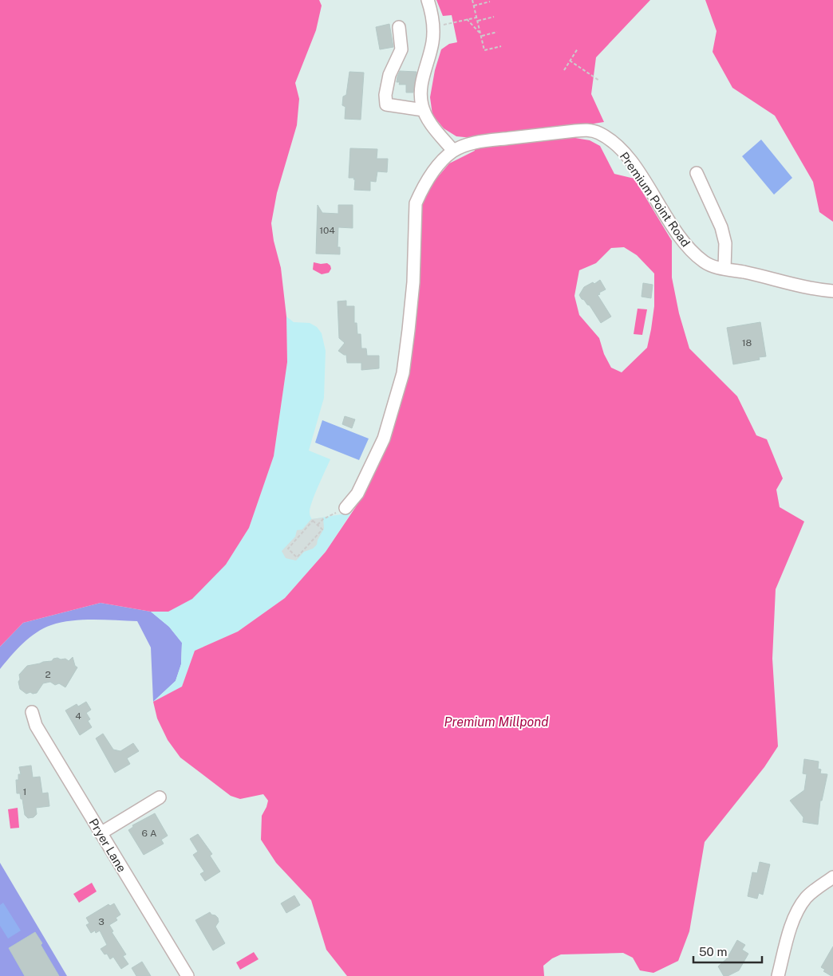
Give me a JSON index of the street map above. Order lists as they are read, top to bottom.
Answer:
{
  "streets": {
    "street": ["Premium Point Road", "Pryer Lane"]
  },
  "water": ["Premium Millpond"],
  "house_numbers": [
    "104",
    "18",
    "2",
    "4",
    "1",
    "6 A",
    "3"
  ],
  "scale_bar": "50 m"
}
